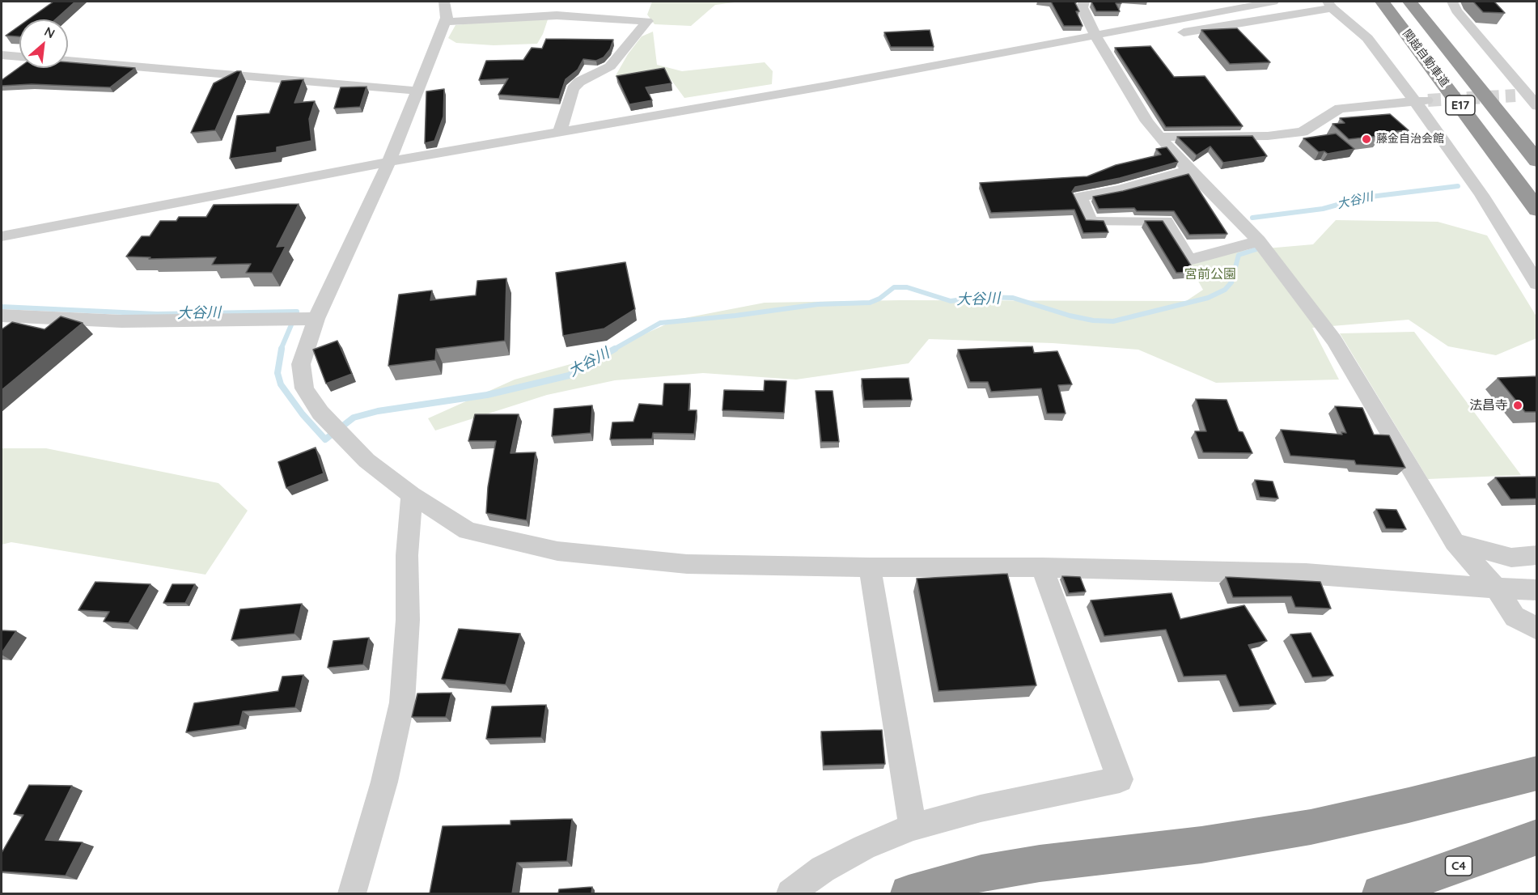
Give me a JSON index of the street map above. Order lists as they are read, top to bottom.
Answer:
{
  "streets": {
    "highway": ["関越自動車道", "E17", "C4"]
  },
  "water": ["大谷川"],
  "parks": ["宮前公園"],
  "places": ["藤金自治会館", "法昌寺"],
  "north": "top right"
}
